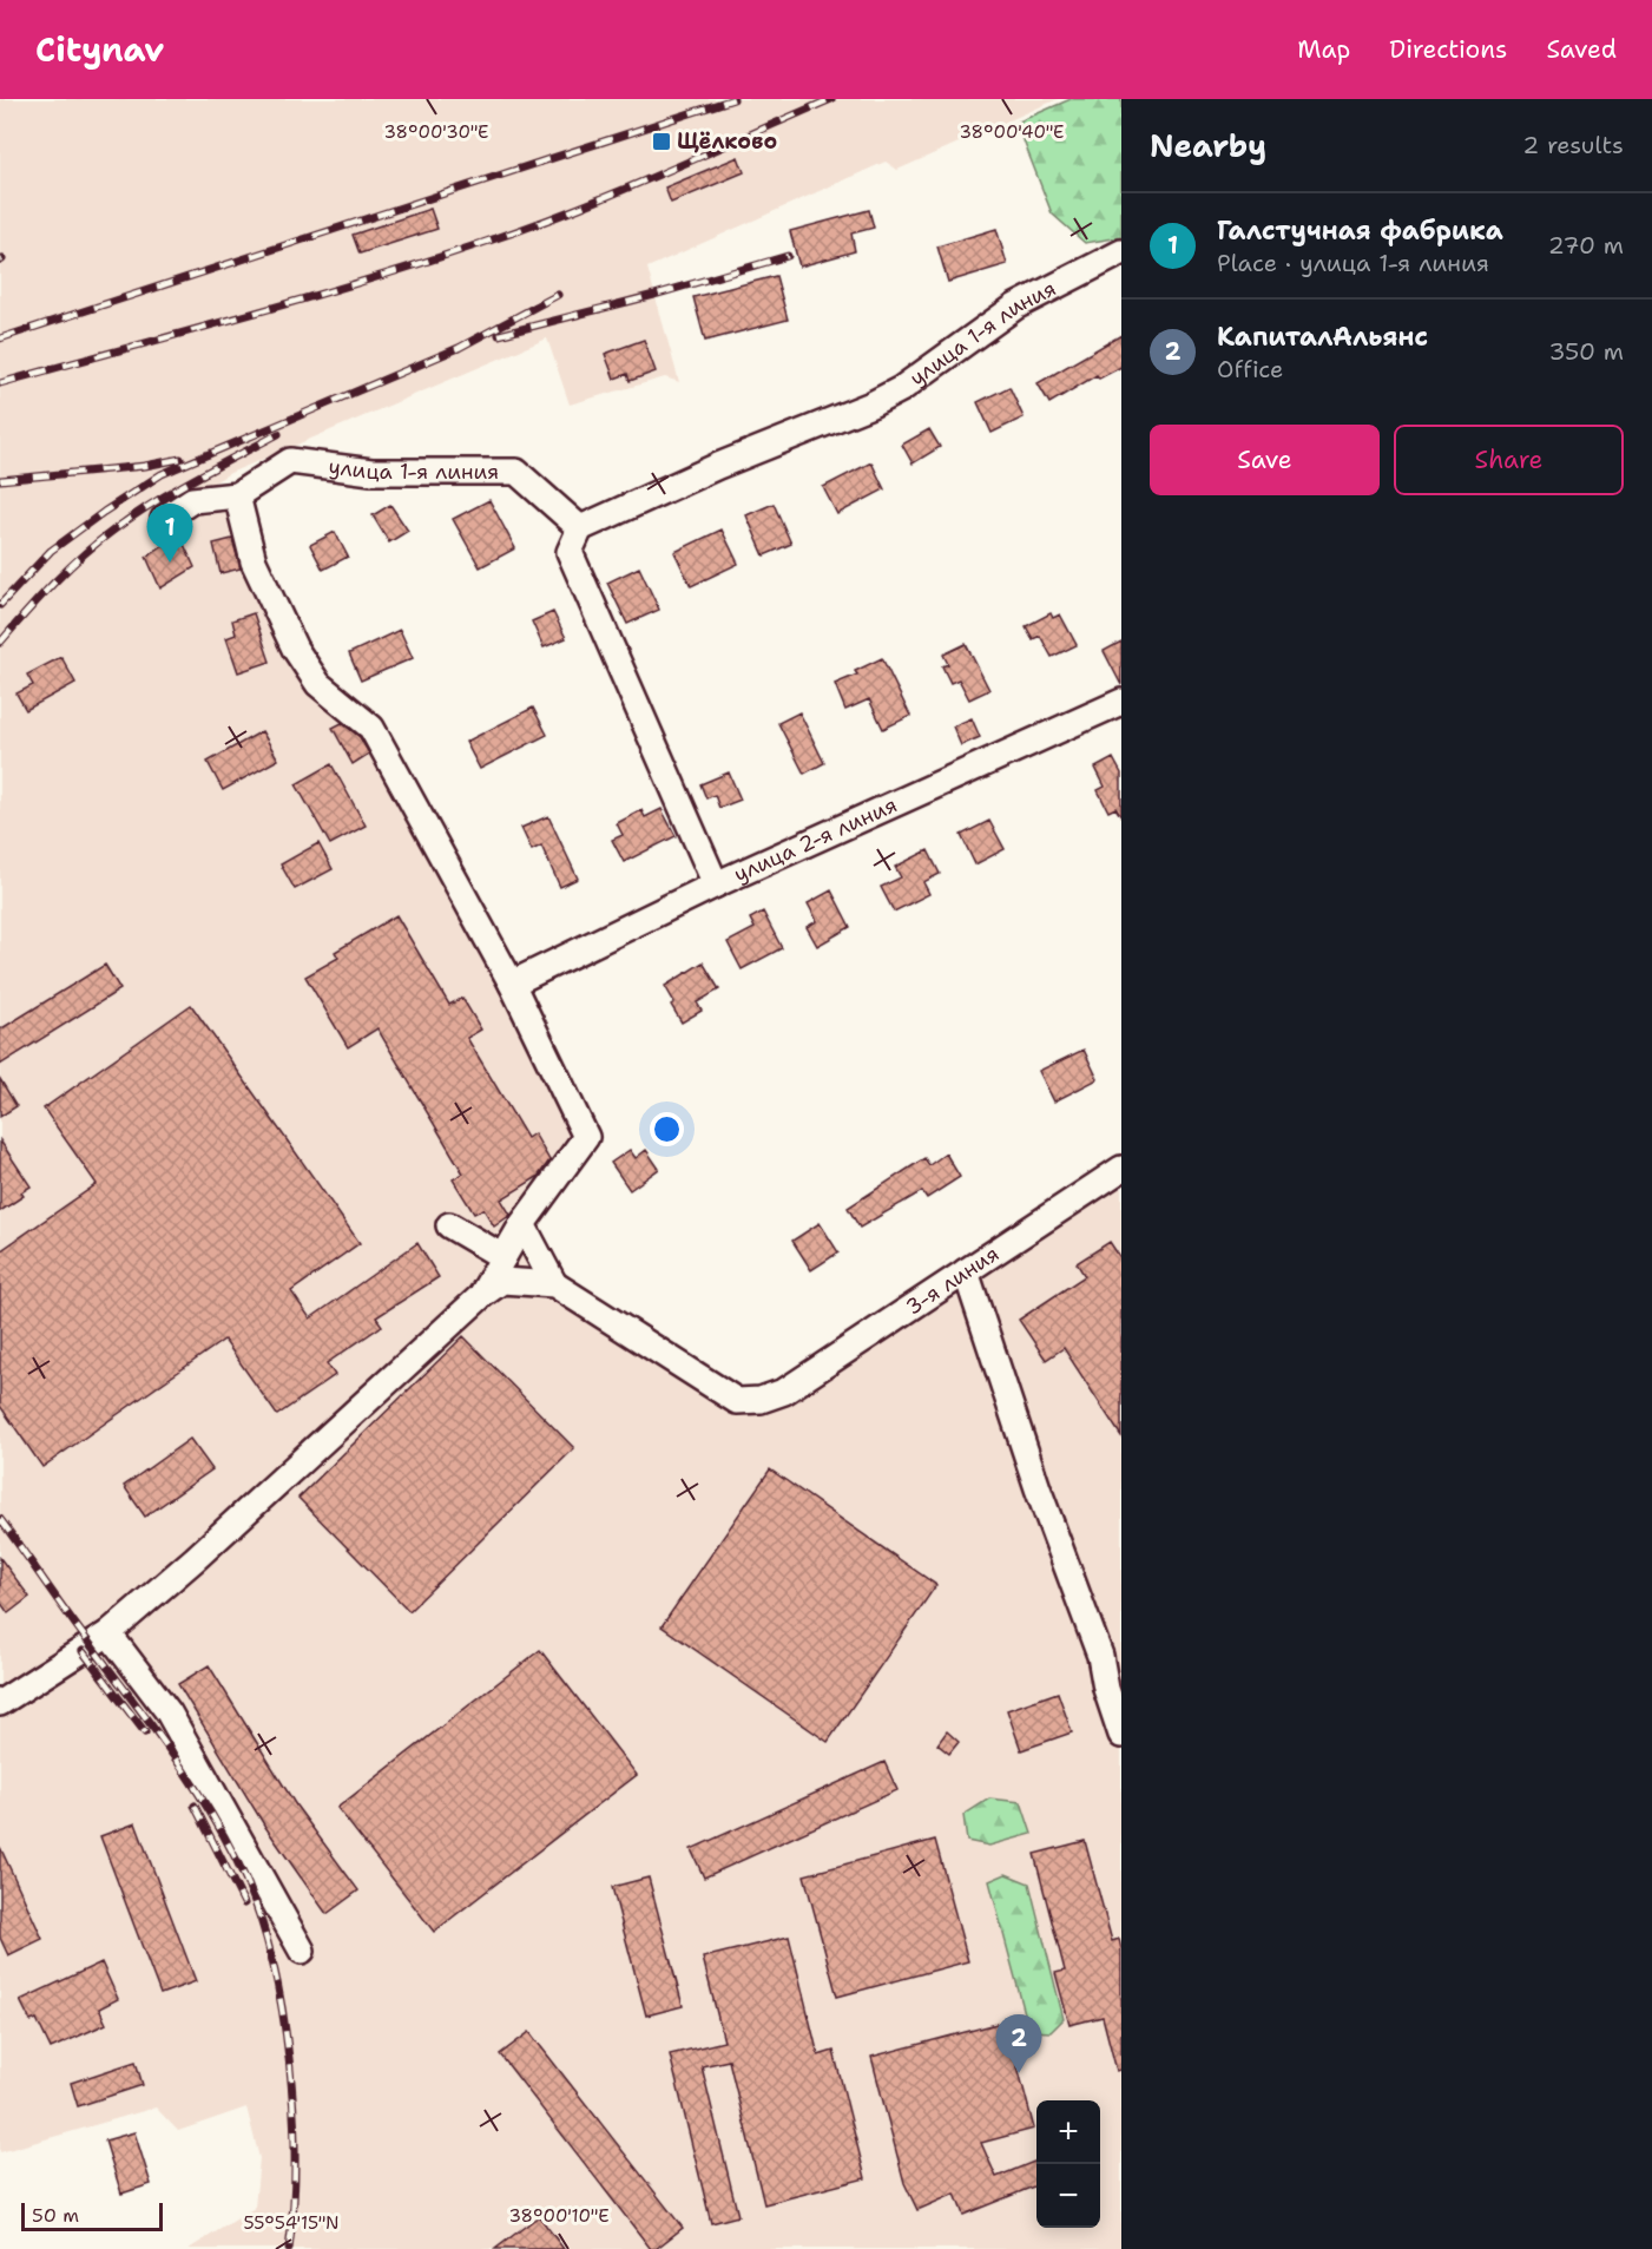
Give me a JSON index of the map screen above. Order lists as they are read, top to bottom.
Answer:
{
  "streets": {
    "street": ["улица 1-я линия", "улица 2-я линия", "3-я линия"]
  },
  "places": {
    "transit": ["Щёлково"]
  },
  "scale_bar": "50 m",
  "page": {
    "header": "Citynav",
    "nav": ["Map", "Directions", "Saved"],
    "heading": ["Nearby", "2 results"],
    "list": [
      {
        "mark": "1",
        "name": "Галстучная фабрика",
        "note": "Place · улица 1-я линия",
        "value": "270 m"
      },
      {
        "mark": "2",
        "name": "КапиталАльянс",
        "note": "Office",
        "value": "350 m"
      }
    ],
    "buttons": ["Save", "Share"],
    "pins": ["1", "2"],
    "map_buttons": ["+", "−"],
    "scale": "50 m"
  },
  "coordinates": [
    "38°00'40\"E",
    "38°00'30\"E",
    "38°00'10\"E",
    "55°54'15\"N"
  ]
}
